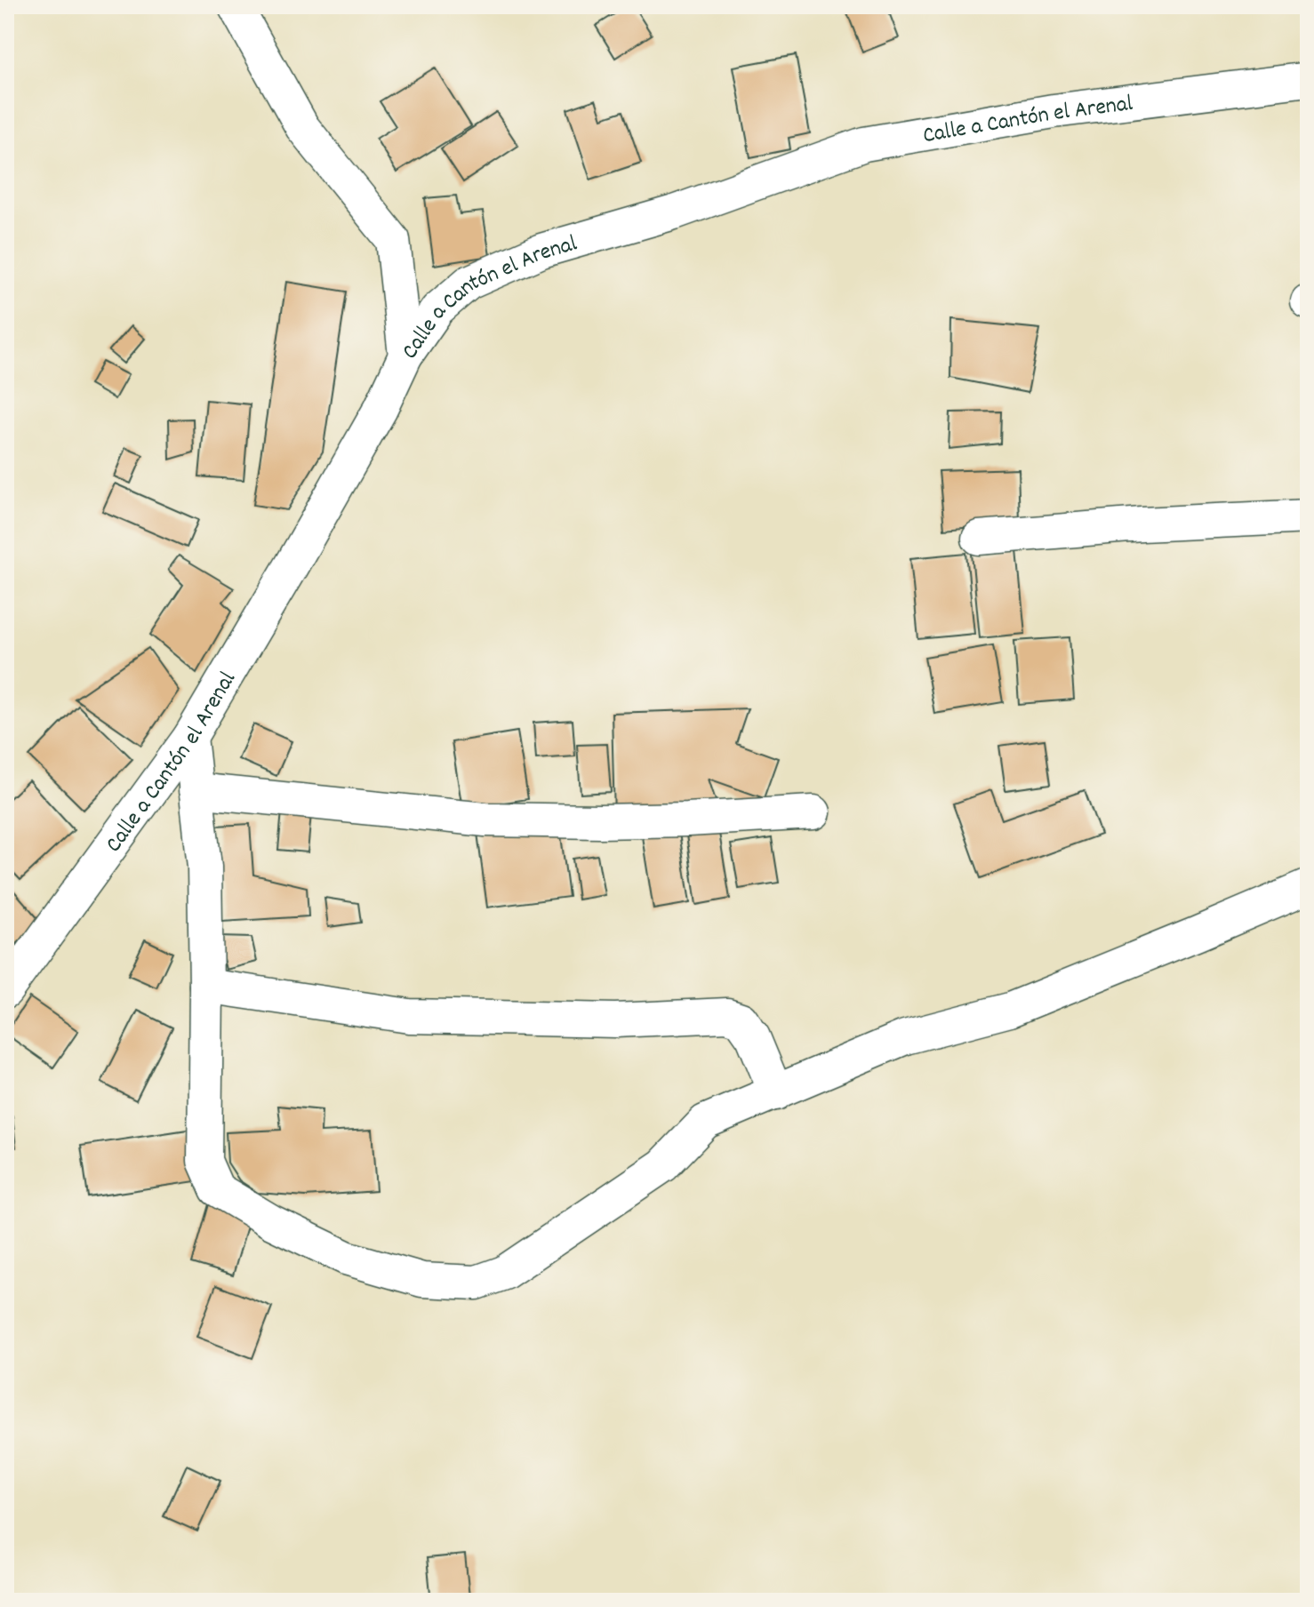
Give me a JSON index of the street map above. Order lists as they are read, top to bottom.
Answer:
{
  "streets": {
    "street": ["Calle a Cantón el Arenal"]
  }
}
